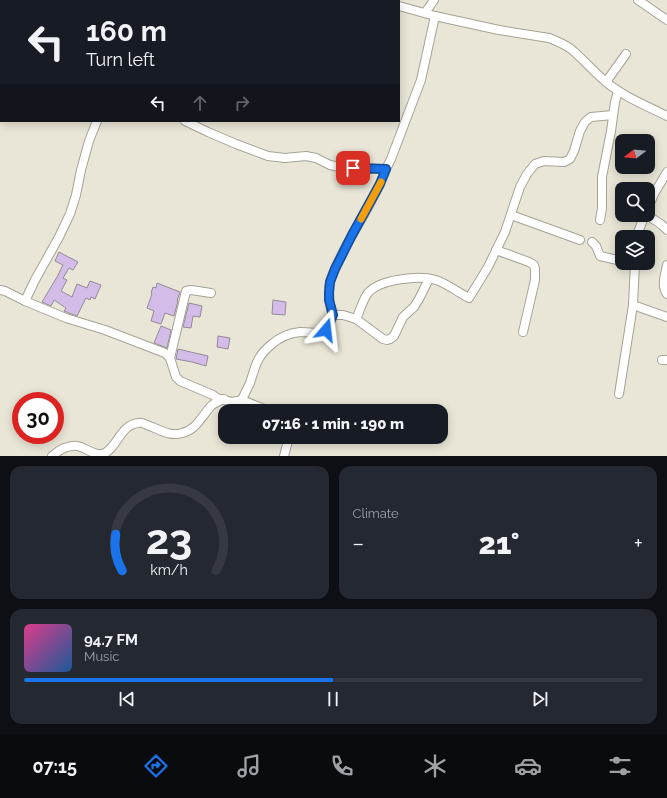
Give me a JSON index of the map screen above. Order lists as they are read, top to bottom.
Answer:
{
  "north": "left",
  "page": {
    "turn": ["160 m", "Turn left"],
    "limit": "30",
    "trip": "07:16 · 1 min · 190 m",
    "tile": "Climate",
    "heat": ["−", "21°", "+"],
    "song": ["94.7 FM", "Music"],
    "tabs": "07:15",
    "gauge": ["23", "km/h"]
  }
}
